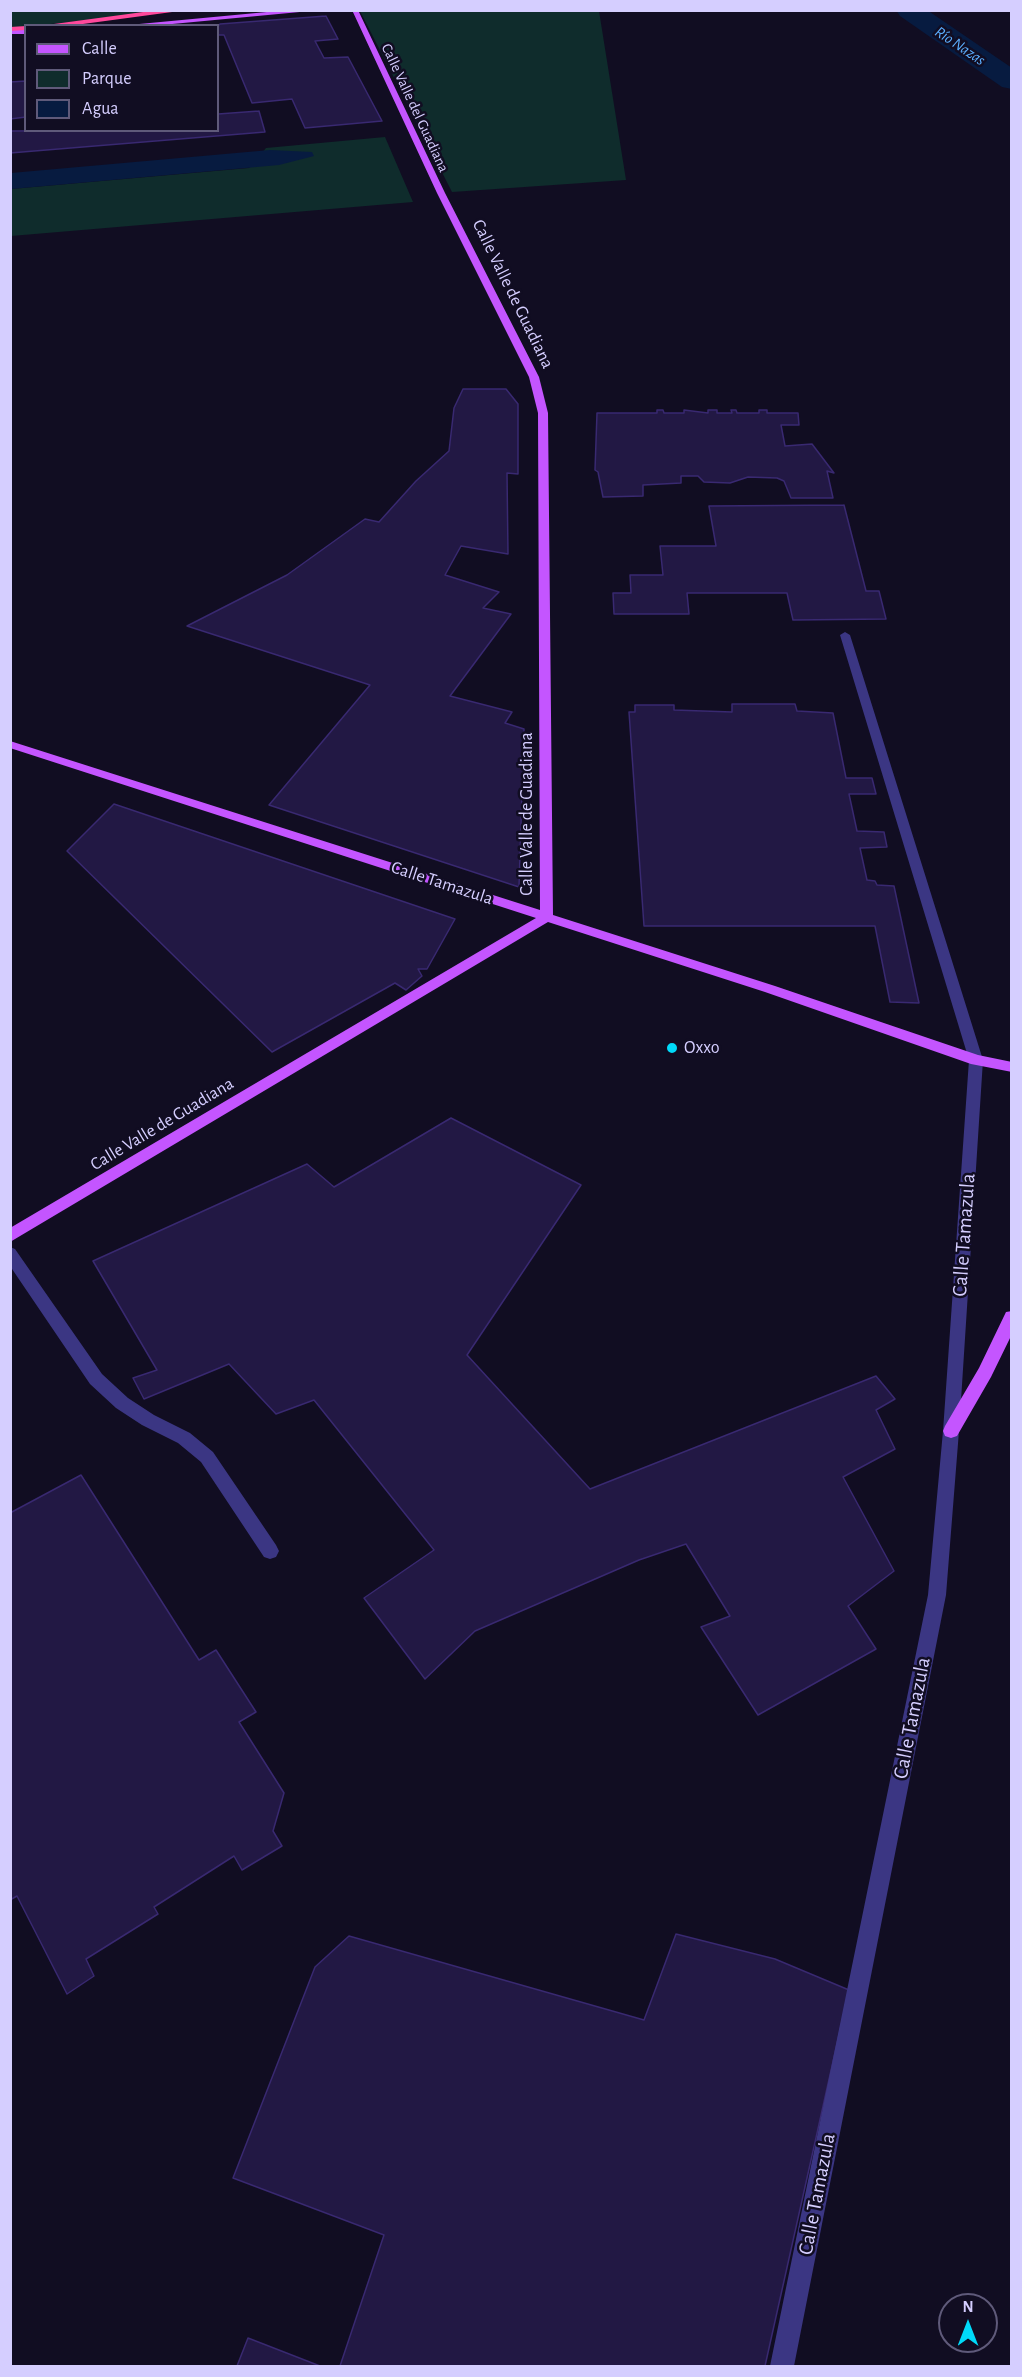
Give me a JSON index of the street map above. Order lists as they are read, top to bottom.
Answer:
{
  "streets": {
    "main road": ["Calle Valle del Guadiana", "Calle Valle de Guadiana", "Calle Tamazula"]
  },
  "crossings": [
    ["Calle Valle del Guadiana", "Calle Valle de Guadiana"],
    ["Calle Valle de Guadiana", "Calle Tamazula"]
  ],
  "water": ["Río Nazas"],
  "places": ["Oxxo"],
  "legend": ["Calle", "Parque", "Agua"],
  "north": "top"
}
